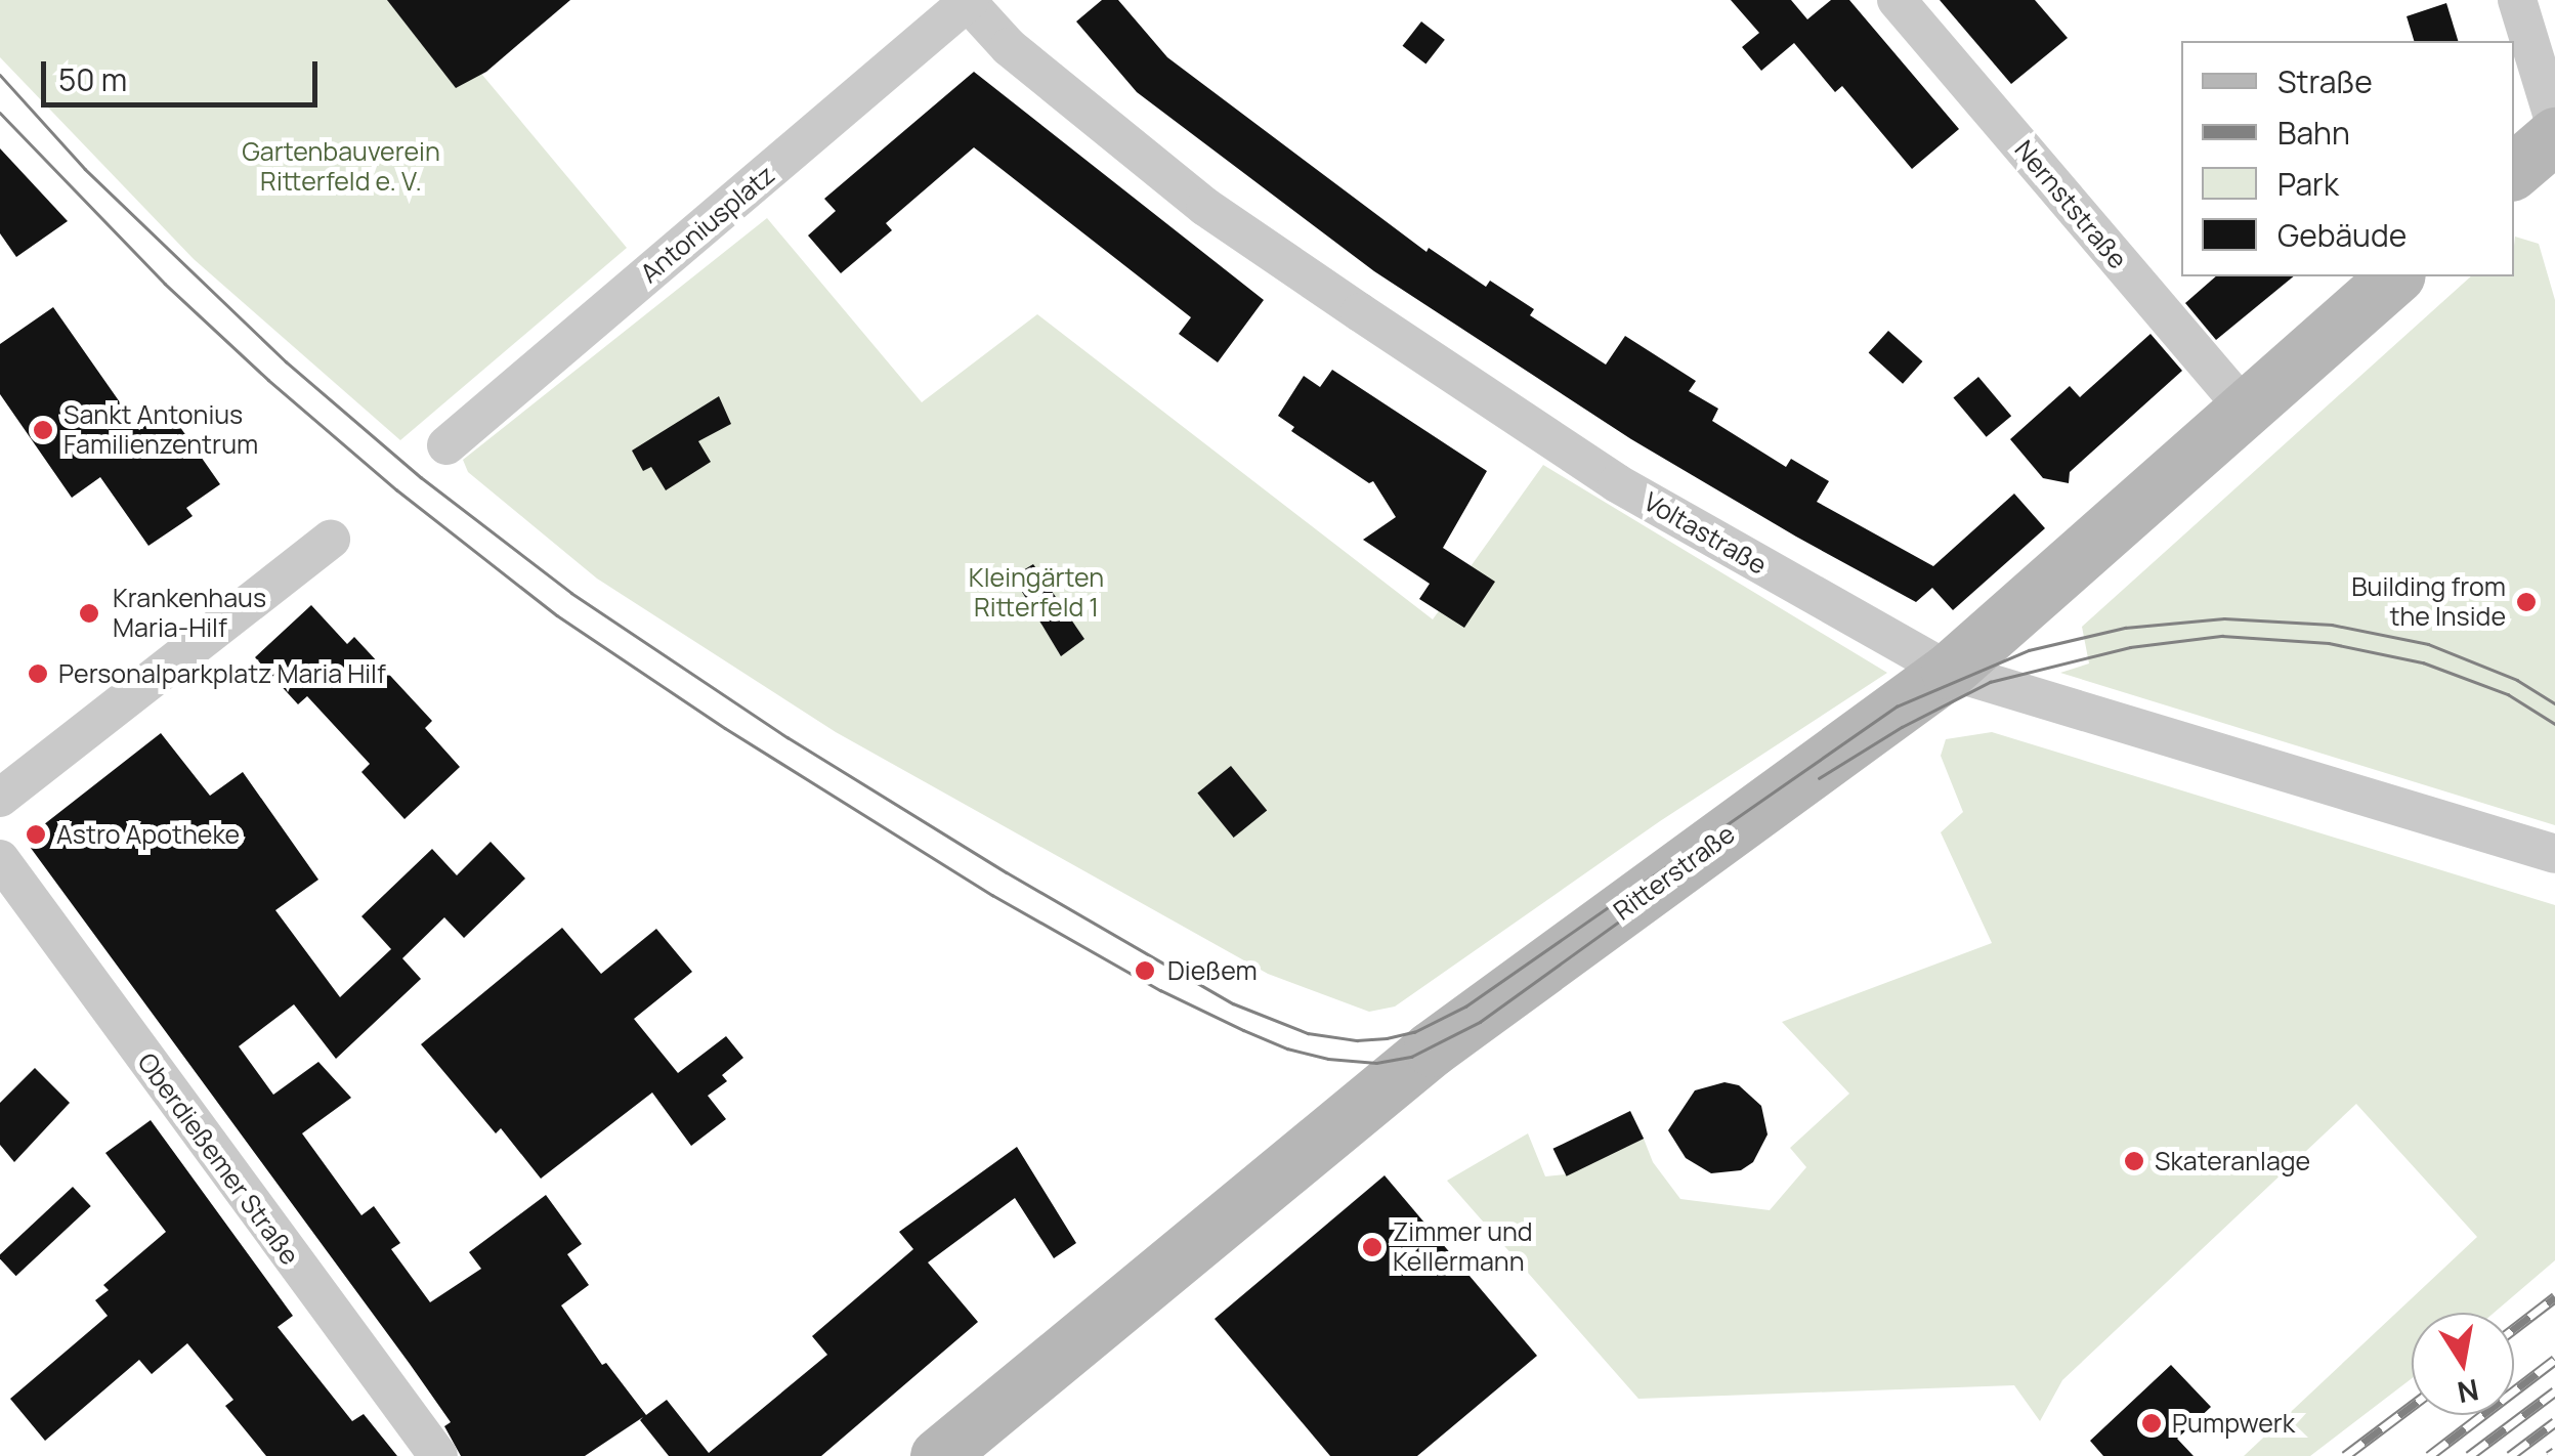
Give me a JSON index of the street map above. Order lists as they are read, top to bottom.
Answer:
{
  "streets": {
    "main road": ["Ritterstraße"],
    "street": [
      "Nernststraße",
      "Antoniusplatz",
      "Voltastraße",
      "Oberdießemer Straße"
    ]
  },
  "crossings": [
    ["Nernststraße", "Ritterstraße"],
    ["Antoniusplatz", "Voltastraße"],
    ["Voltastraße", "Ritterstraße"]
  ],
  "parks": ["Gartenbauverein Ritterfeld e. V.", "Kleingärten Ritterfeld 1"],
  "places": [
    "Sankt Antonius Familienzentrum",
    "Building from the Inside",
    "Krankenhaus Maria-Hilf",
    "Personalparkplatz Maria Hilf",
    "Astro Apotheke",
    "Dießem",
    "Skateranlage",
    "Zimmer und Kellermann",
    "Pumpwerk"
  ],
  "legend": [
    "Straße",
    "Bahn",
    "Park",
    "Gebäude"
  ],
  "scale_bar": "50 m",
  "north": "bottom"
}
